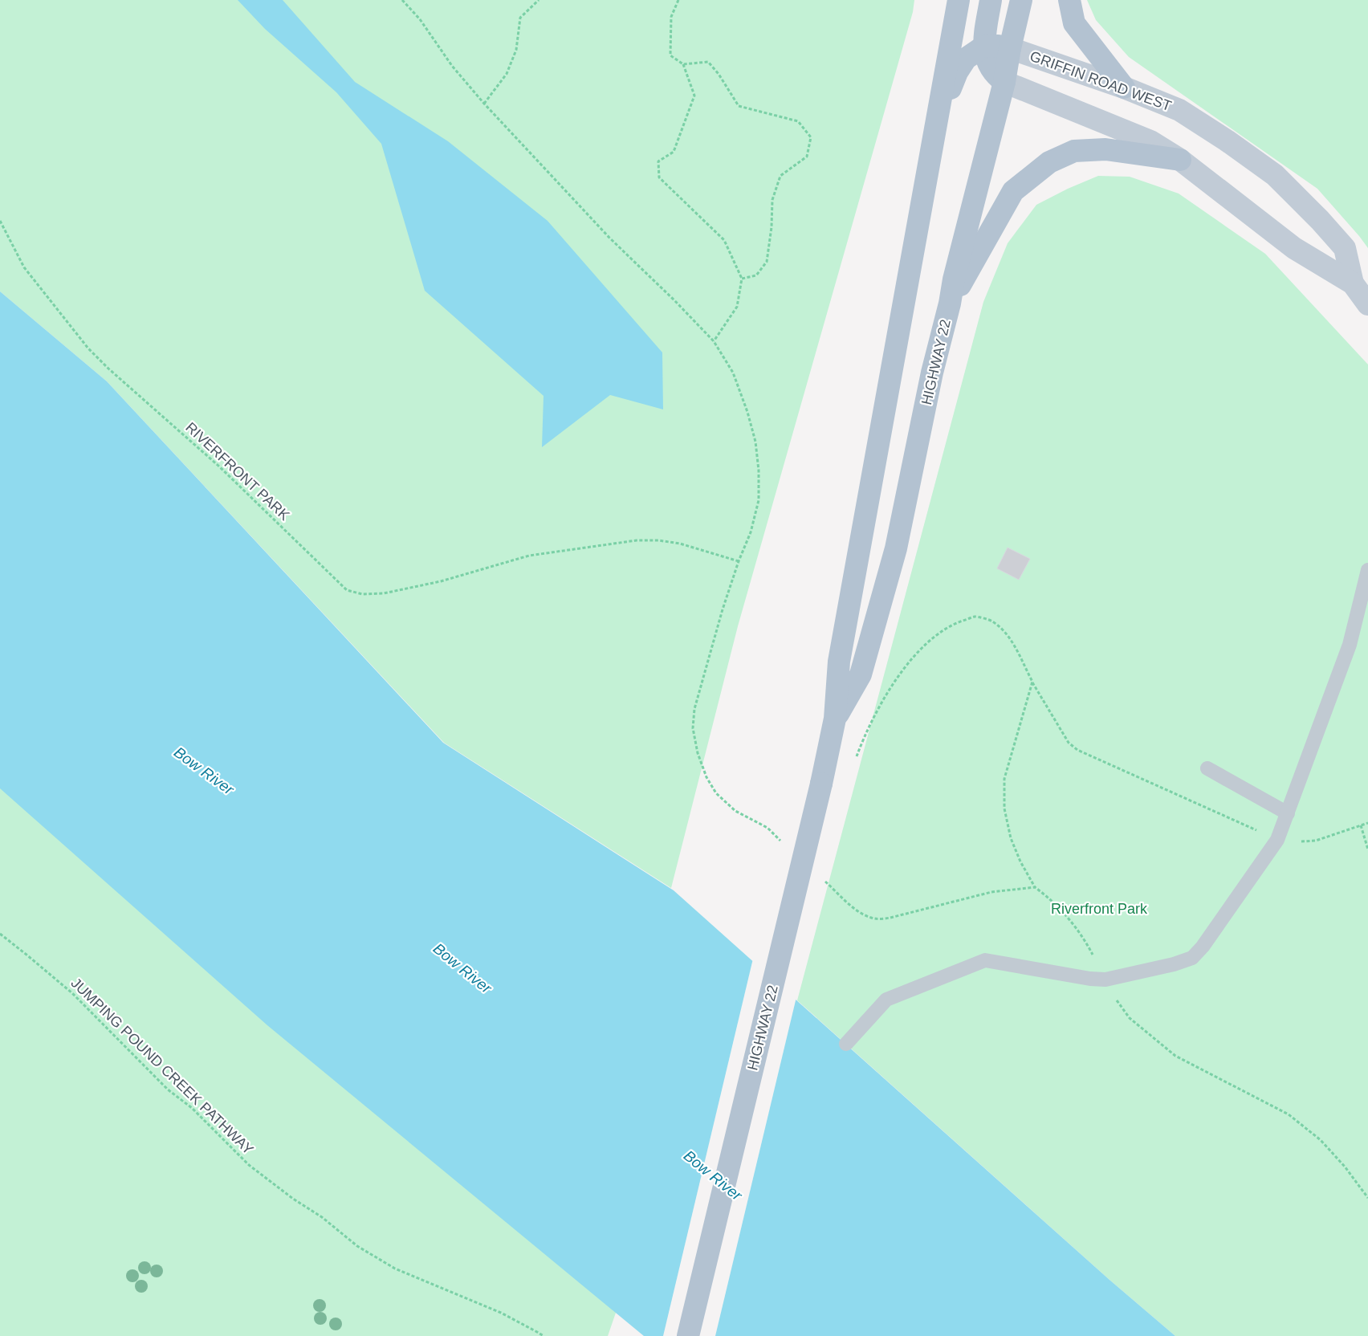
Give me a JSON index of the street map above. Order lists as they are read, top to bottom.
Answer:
{
  "streets": {
    "main road": ["GRIFFIN ROAD WEST", "HIGHWAY 22"],
    "path": ["RIVERFRONT PARK", "JUMPING POUND CREEK PATHWAY"]
  },
  "crossings": [
    ["GRIFFIN ROAD WEST", "HIGHWAY 22"]
  ],
  "water": ["Bow River"],
  "parks": ["Riverfront Park"]
}
